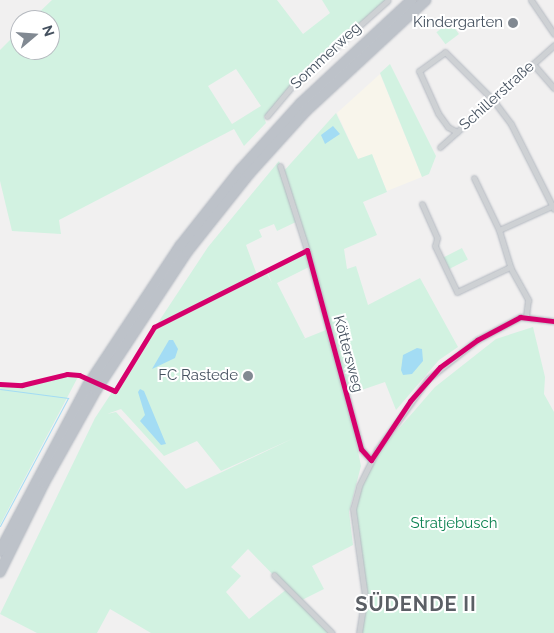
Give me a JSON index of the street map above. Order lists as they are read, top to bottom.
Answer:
{
  "streets": {
    "street": ["Sommerweg", "Schillerstraße", "Köttersweg"]
  },
  "districts": ["SÜDENDE II"],
  "parks": ["Stratjebusch"],
  "places": ["Kindergarten", "FC Rastede"],
  "north": "right"
}
